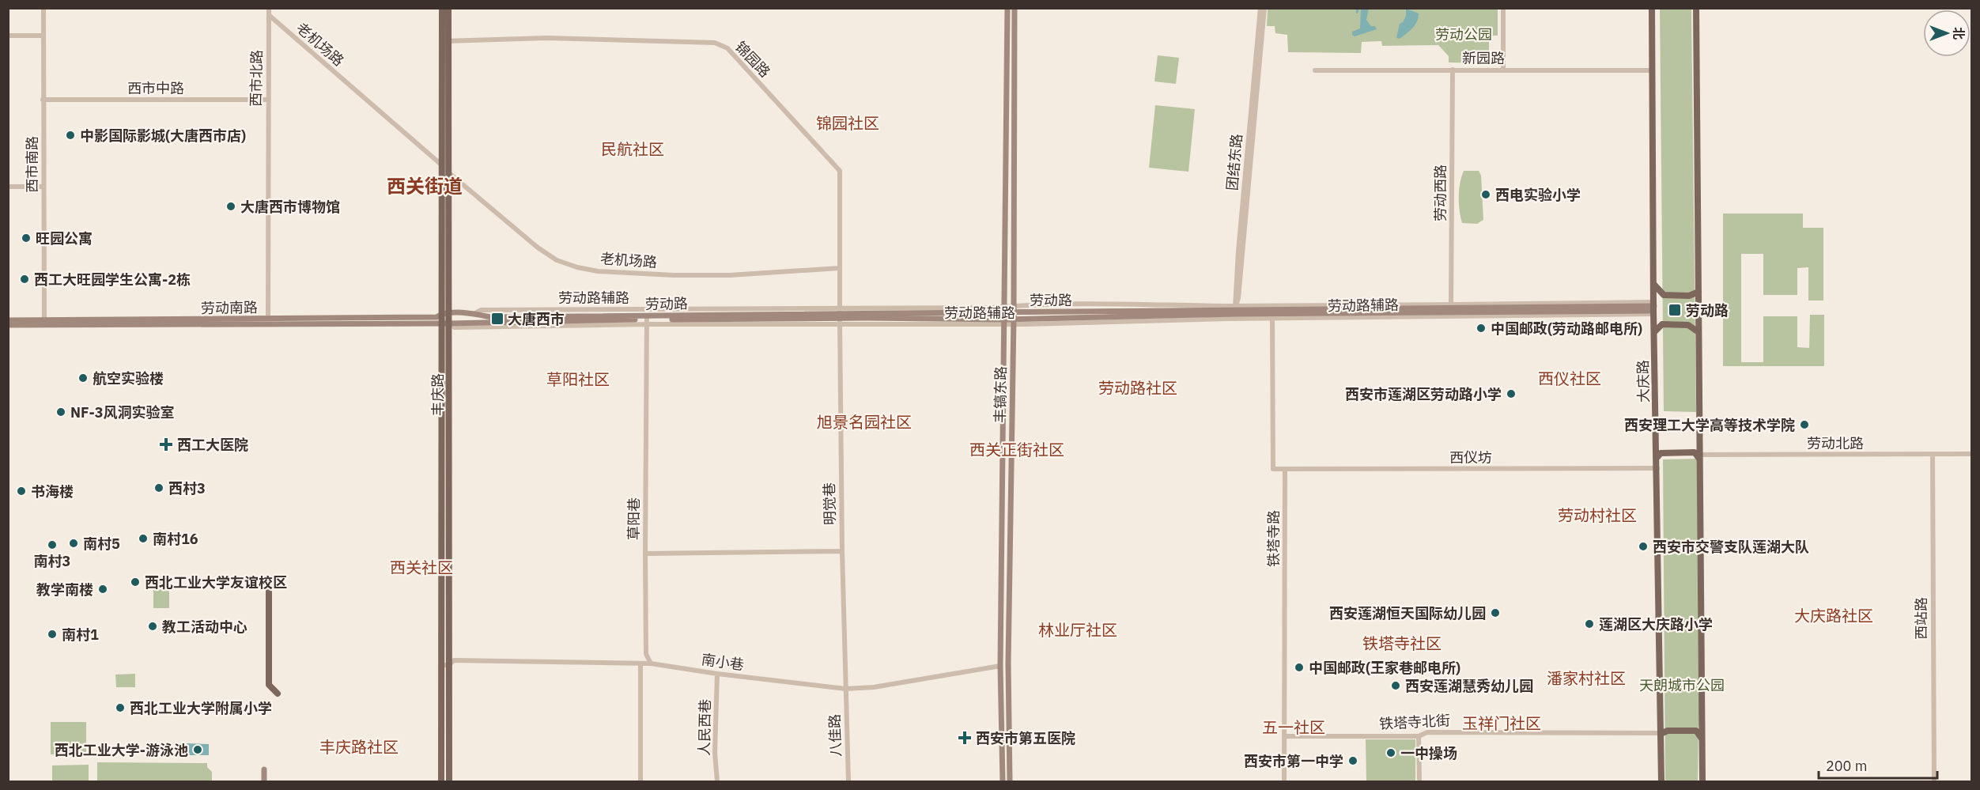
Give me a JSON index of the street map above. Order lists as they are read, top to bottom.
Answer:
{
  "streets": {
    "main road": [
      "劳动路",
      "劳动南路",
      "大庆路",
      "丰庆路",
      "丰镐东路"
    ],
    "street": [
      "老机场路",
      "新园路",
      "锦园路",
      "西市北路",
      "西市中路",
      "团结东路",
      "西市南路",
      "劳动西路",
      "劳动路辅路",
      "劳动北路",
      "西仪坊",
      "明觉巷",
      "草阳巷",
      "铁塔寺路",
      "西站路",
      "南小巷",
      "铁塔寺北街",
      "人民西巷",
      "八佳路"
    ]
  },
  "crossings": [
    ["老机场路", "锦园路"],
    ["老机场路", "西市北路"],
    ["老机场路", "丰庆路"],
    ["新园路", "劳动西路"],
    ["新园路", "大庆路"],
    ["锦园路", "劳动路辅路"],
    ["锦园路", "劳动路"],
    ["锦园路", "丰庆路"],
    ["锦园路", "明觉巷"],
    ["西市北路", "西市中路"],
    ["西市北路", "劳动南路"],
    ["西市中路", "西市南路"],
    ["团结东路", "劳动路辅路"],
    ["团结东路", "劳动路"],
    ["西市南路", "劳动南路"],
    ["劳动西路", "劳动路"],
    ["劳动路辅路", "劳动路"],
    ["劳动路辅路", "丰镐东路"],
    ["劳动路辅路", "明觉巷"],
    ["劳动路辅路", "草阳巷"],
    ["劳动路", "劳动南路"],
    ["劳动路", "大庆路"],
    ["劳动路", "丰庆路"],
    ["劳动路", "丰镐东路"],
    ["劳动路", "明觉巷"],
    ["劳动路", "草阳巷"],
    ["劳动南路", "丰庆路"],
    ["大庆路", "西仪坊"],
    ["大庆路", "铁塔寺北街"],
    ["丰庆路", "南小巷"],
    ["丰镐东路", "南小巷"],
    ["劳动北路", "西站路"],
    ["西仪坊", "铁塔寺路"],
    ["明觉巷", "草阳巷"],
    ["明觉巷", "南小巷"],
    ["明觉巷", "八佳路"],
    ["铁塔寺路", "铁塔寺北街"],
    ["南小巷", "人民西巷"],
    ["南小巷", "八佳路"]
  ],
  "districts": [
    "锦园社区",
    "民航社区",
    "西关街道",
    "西仪社区",
    "草阳社区",
    "劳动路社区",
    "旭景名园社区",
    "西关正街社区",
    "劳动村社区",
    "西关社区",
    "大庆路社区",
    "林业厅社区",
    "铁塔寺社区",
    "潘家村社区",
    "玉祥门社区",
    "五一社区",
    "丰庆路社区"
  ],
  "parks": ["劳动公园", "天朗城市公园"],
  "places": {
    "other": [
      "中影国际影城(大唐西市店)",
      "西电实验小学",
      "大唐西市博物馆",
      "旺园公寓",
      "西工大旺园学生公寓-2栋",
      "中国邮政(劳动路邮电所)",
      "航空实验楼",
      "西安市莲湖区劳动路小学",
      "NF-3风洞实验室",
      "西安理工大学高等技术学院",
      "西村3",
      "书海楼",
      "南村16",
      "南村5",
      "南村3",
      "西安市交警支队莲湖大队",
      "西北工业大学友谊校区",
      "教学南楼",
      "西安莲湖恒天国际幼儿园",
      "莲湖区大庆路小学",
      "教工活动中心",
      "南村1",
      "中国邮政(王家巷邮电所)",
      "西安莲湖慧秀幼儿园",
      "西北工业大学附属小学",
      "西北工业大学-游泳池",
      "一中操场",
      "西安市第一中学"
    ],
    "transit": ["劳动路", "大唐西市"],
    "health": ["西工大医院", "西安市第五医院"]
  },
  "scale_bar": "200 m",
  "north": "right"
}
